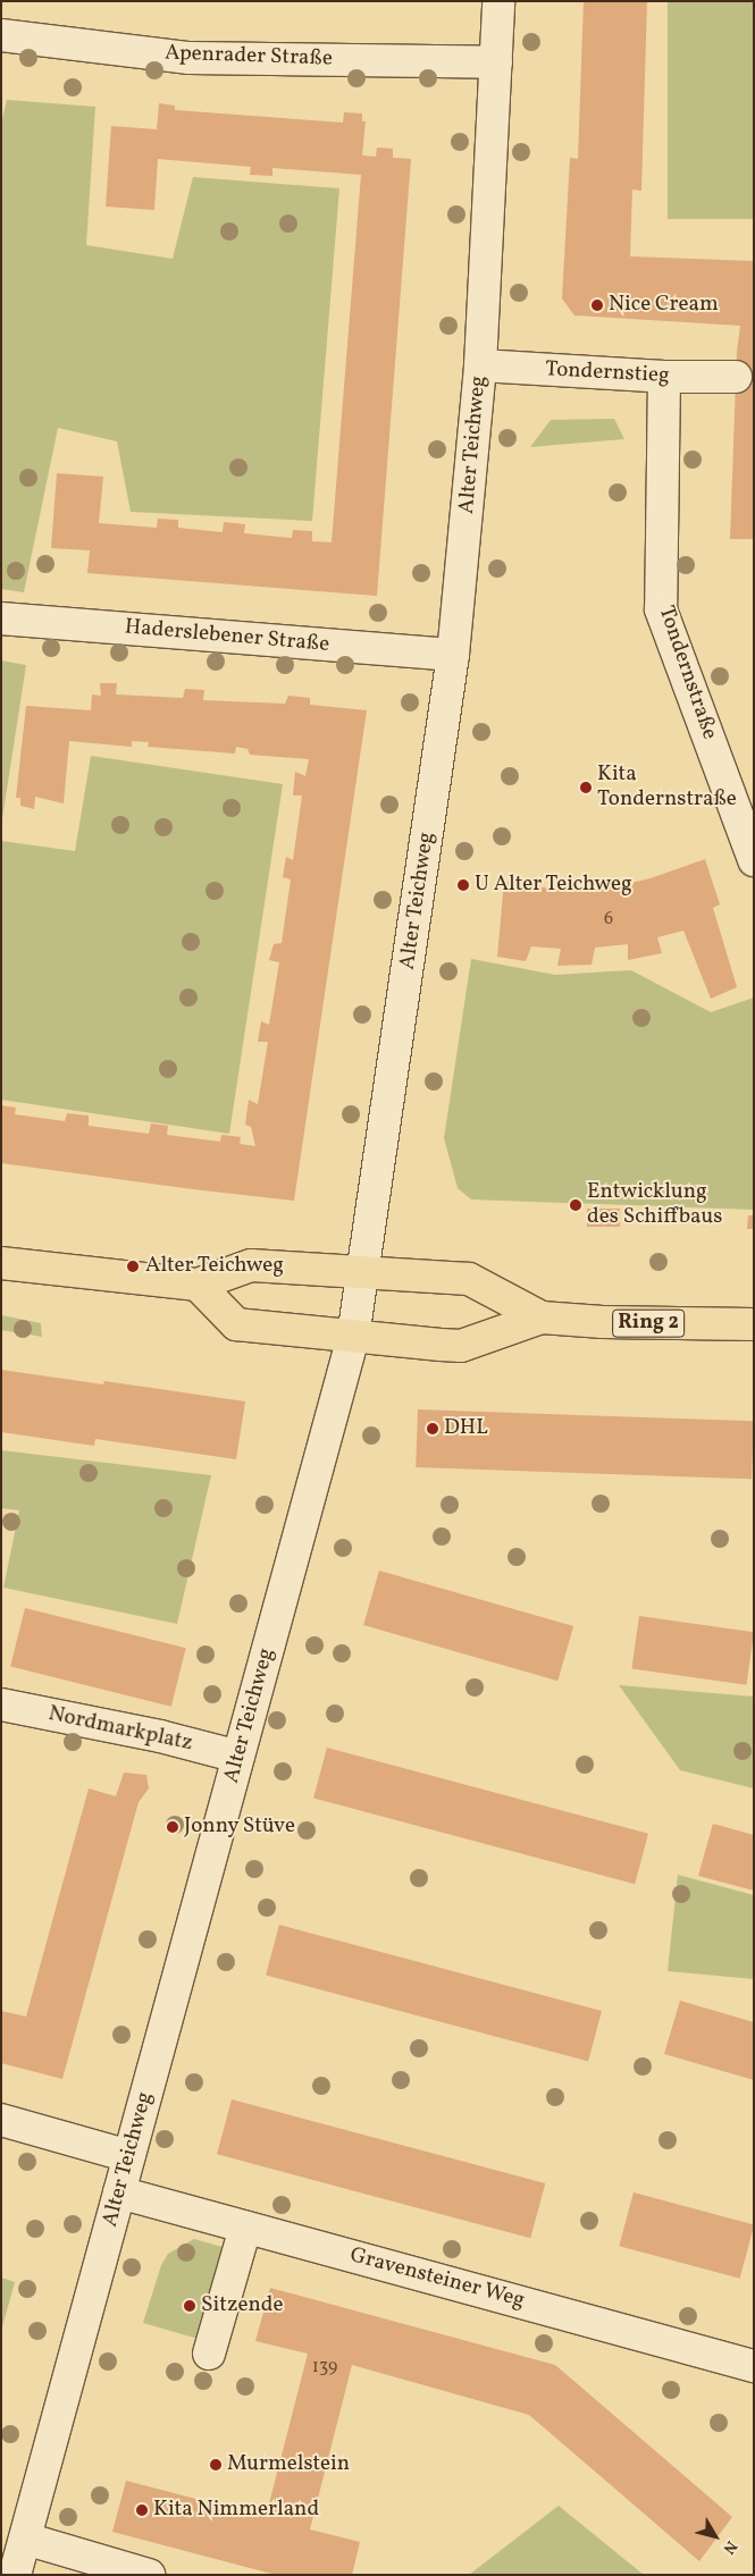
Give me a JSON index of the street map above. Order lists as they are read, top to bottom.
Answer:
{
  "streets": {
    "main road": ["Ring 2"],
    "street": [
      "Apenrader Straße",
      "Tondernstieg",
      "Alter Teichweg",
      "Haderslebener Straße",
      "Tondernstraße",
      "Nordmarkplatz",
      "Gravensteiner Weg"
    ]
  },
  "crossings": [
    ["Apenrader Straße", "Alter Teichweg"],
    ["Tondernstieg", "Alter Teichweg"],
    ["Tondernstieg", "Tondernstraße"],
    ["Alter Teichweg", "Haderslebener Straße"],
    ["Alter Teichweg", "Ring 2"],
    ["Alter Teichweg", "Nordmarkplatz"],
    ["Alter Teichweg", "Gravensteiner Weg"]
  ],
  "places": [
    "Nice Cream",
    "Kita Tondernstraße",
    "U Alter Teichweg",
    "Entwicklung des Schiffbaus",
    "Alter Teichweg",
    "DHL",
    "Jonny Stüve",
    "Sitzende",
    "Murmelstein",
    "Kita Nimmerland"
  ],
  "house_numbers": ["6", "139"],
  "north": "bottom right"
}
